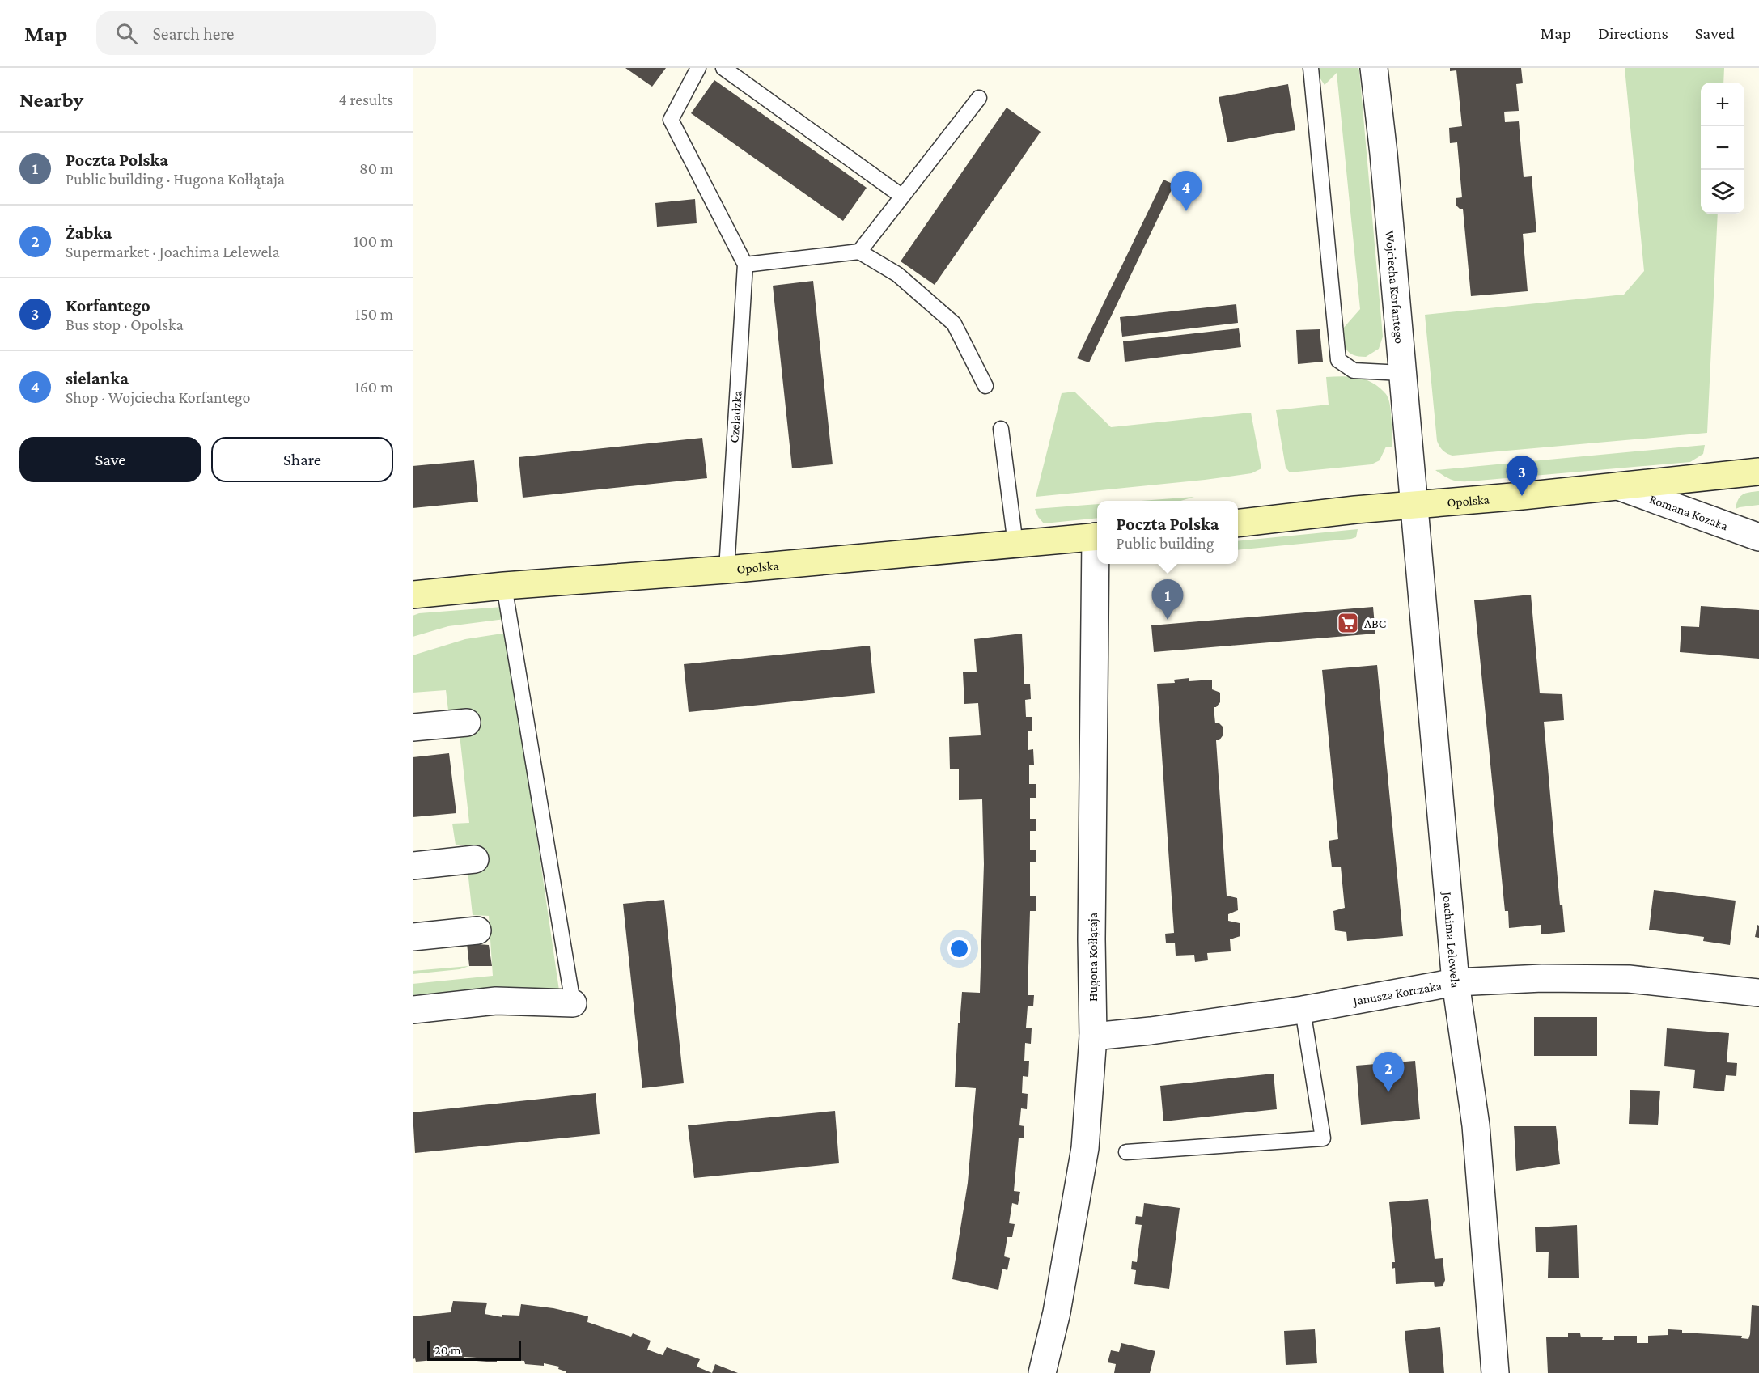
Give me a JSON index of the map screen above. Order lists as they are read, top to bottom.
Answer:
{
  "streets": {
    "street": [
      "Wojciecha Korfantego",
      "Opolska",
      "Romana Kozaka",
      "Joachima Lelewela",
      "Hugona Kołłątaja",
      "Janusza Korczaka"
    ],
    "lane": ["Czeladzka"]
  },
  "crossings": [
    ["Wojciecha Korfantego", "Opolska"],
    ["Wojciecha Korfantego", "Joachima Lelewela"],
    ["Czeladzka", "Opolska"],
    ["Opolska", "Romana Kozaka"],
    ["Opolska", "Joachima Lelewela"],
    ["Joachima Lelewela", "Janusza Korczaka"],
    ["Hugona Kołłątaja", "Janusza Korczaka"]
  ],
  "places": {
    "supermarket": ["ABC"]
  },
  "scale_bar": "20 m",
  "page": {
    "header": "Map",
    "search": "Search here",
    "nav": ["Map", "Directions", "Saved"],
    "heading": ["Nearby", "4 results"],
    "map_buttons": ["+", "−"],
    "list": [
      {
        "mark": "1",
        "name": "Poczta Polska",
        "note": "Public building · Hugona Kołłątaja",
        "value": "80 m"
      },
      {
        "mark": "2",
        "name": "Żabka",
        "note": "Supermarket · Joachima Lelewela",
        "value": "100 m"
      },
      {
        "mark": "3",
        "name": "Korfantego",
        "note": "Bus stop · Opolska",
        "value": "150 m"
      },
      {
        "mark": "4",
        "name": "sielanka",
        "note": "Shop · Wojciecha Korfantego",
        "value": "160 m"
      }
    ],
    "pins": [
      "4",
      "3",
      "1",
      "2"
    ],
    "buttons": ["Save", "Share"],
    "popup": ["Poczta Polska", "Public building"],
    "scale": "20 m"
  }
}
